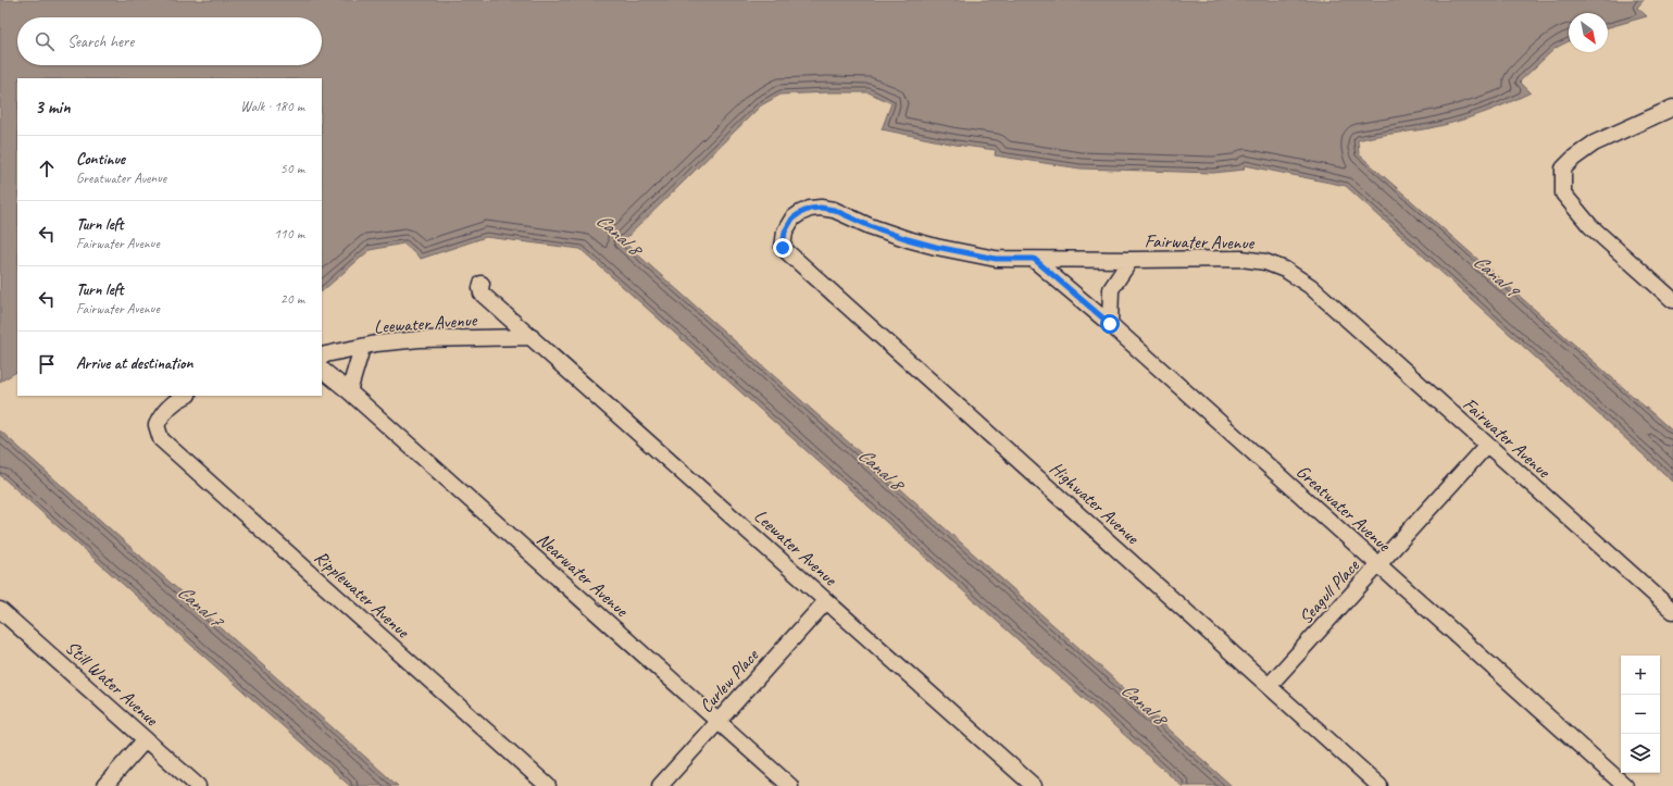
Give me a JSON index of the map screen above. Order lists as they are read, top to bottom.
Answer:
{
  "streets": {
    "street": [
      "Fairwater Avenue",
      "Leewater Avenue",
      "Highwater Avenue",
      "Greatwater Avenue",
      "Nearwater Avenue",
      "Seagull Place",
      "Ripplewater Avenue",
      "Curlew Place",
      "Still Water Avenue"
    ]
  },
  "crossings": [
    ["Fairwater Avenue", "Highwater Avenue"],
    ["Fairwater Avenue", "Greatwater Avenue"],
    ["Fairwater Avenue", "Seagull Place"],
    ["Leewater Avenue", "Curlew Place"],
    ["Highwater Avenue", "Seagull Place"],
    ["Greatwater Avenue", "Seagull Place"],
    ["Nearwater Avenue", "Curlew Place"]
  ],
  "water": ["Canal 8", "Canal 9", "Canal 7"],
  "north": "bottom right",
  "page": {
    "search": "Search here",
    "heading": ["3 min", "Walk · 180 m"],
    "list": [
      ["Continue", "Greatwater Avenue", "50 m"],
      ["Turn left", "Fairwater Avenue", "110 m"],
      ["Turn left", "Fairwater Avenue", "20 m"],
      "Arrive at destination"
    ],
    "map_buttons": ["+", "−"]
  }
}
